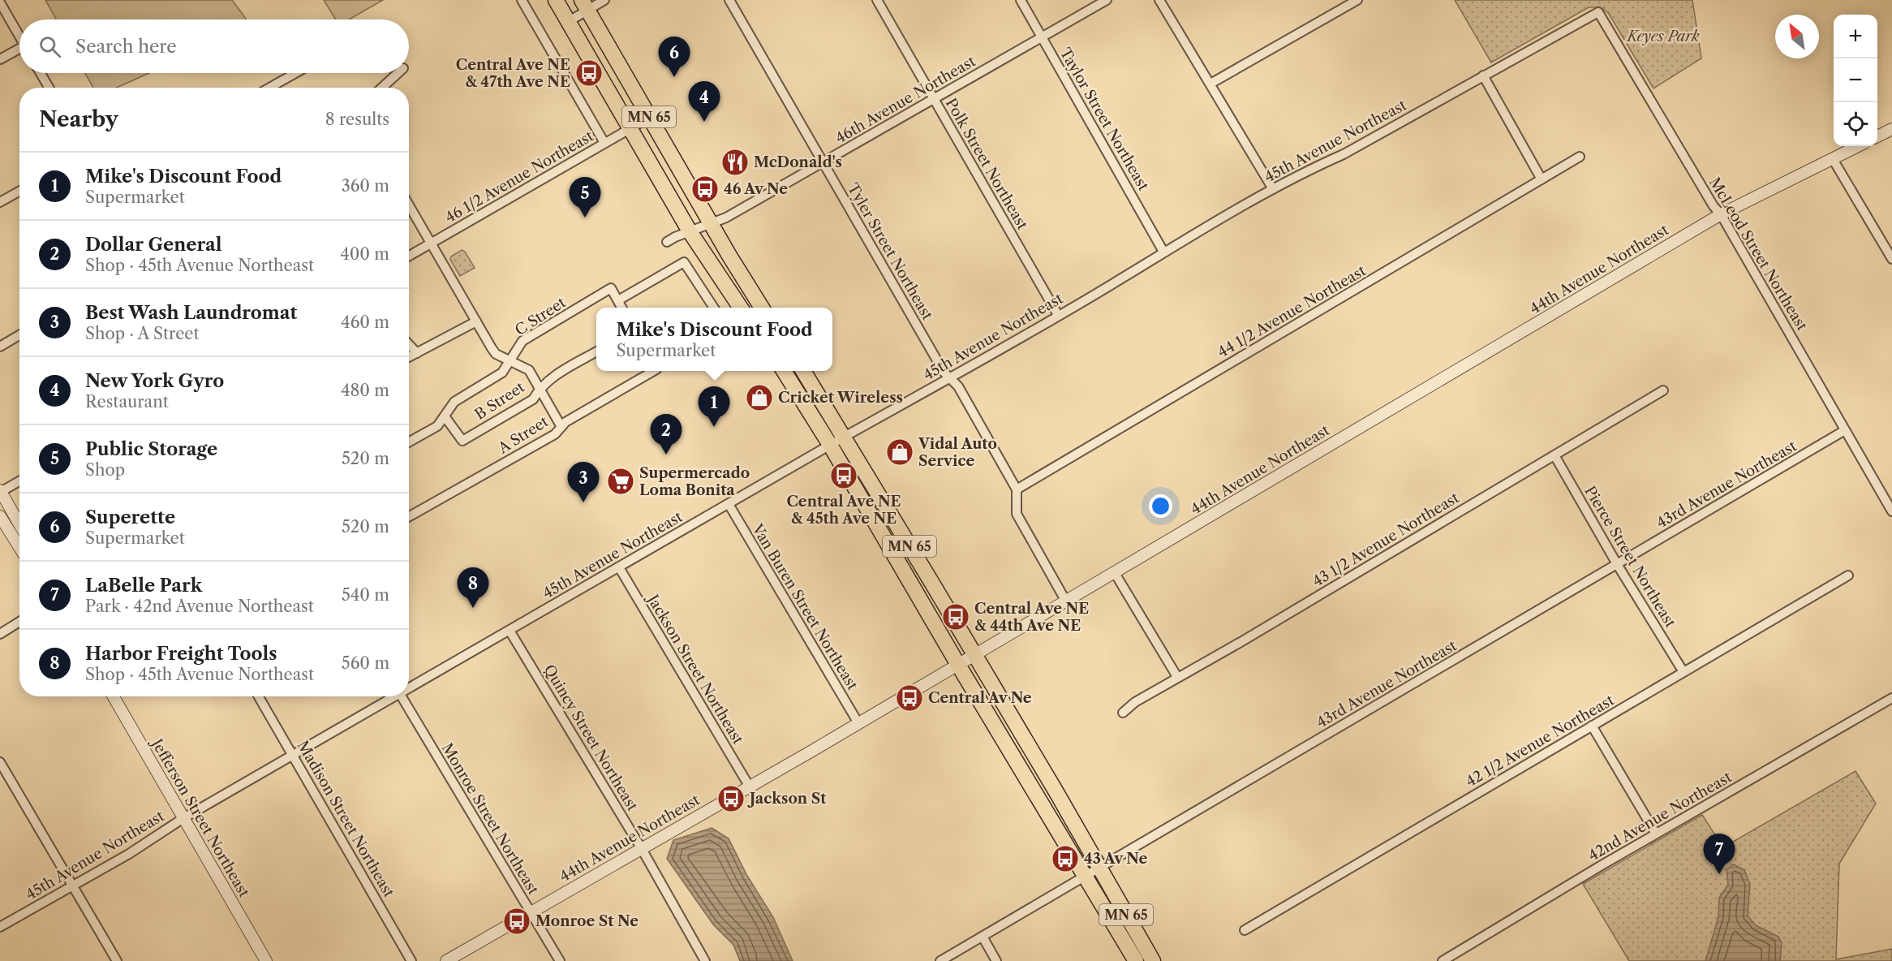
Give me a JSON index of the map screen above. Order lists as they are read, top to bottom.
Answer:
{
  "streets": {
    "main road": ["MN 65"],
    "street": [
      "46th Avenue Northeast",
      "Taylor Street Northeast",
      "45th Avenue Northeast",
      "Polk Street Northeast",
      "46 1/2 Avenue Northeast",
      "Tyler Street Northeast",
      "McLeod Street Northeast",
      "44th Avenue Northeast",
      "44 1/2 Avenue Northeast",
      "C Street",
      "B Street",
      "A Street",
      "43rd Avenue Northeast",
      "43 1/2 Avenue Northeast",
      "Pierce Street Northeast",
      "Van Buren Street Northeast",
      "Jackson Street Northeast",
      "Quincy Street Northeast",
      "42 1/2 Avenue Northeast",
      "42nd Avenue Northeast",
      "Jefferson Street Northeast",
      "Madison Street Northeast",
      "Monroe Street Northeast"
    ]
  },
  "crossings": [
    ["46th Avenue Northeast", "MN 65"],
    ["46th Avenue Northeast", "Taylor Street Northeast"],
    ["46th Avenue Northeast", "Polk Street Northeast"],
    ["46th Avenue Northeast", "Tyler Street Northeast"],
    ["MN 65", "45th Avenue Northeast"],
    ["MN 65", "46 1/2 Avenue Northeast"],
    ["MN 65", "44th Avenue Northeast"],
    ["MN 65", "43rd Avenue Northeast"],
    ["Taylor Street Northeast", "45th Avenue Northeast"],
    ["45th Avenue Northeast", "Polk Street Northeast"],
    ["45th Avenue Northeast", "Tyler Street Northeast"],
    ["45th Avenue Northeast", "McLeod Street Northeast"],
    ["45th Avenue Northeast", "Van Buren Street Northeast"],
    ["45th Avenue Northeast", "Jackson Street Northeast"],
    ["45th Avenue Northeast", "Quincy Street Northeast"],
    ["45th Avenue Northeast", "Jefferson Street Northeast"],
    ["45th Avenue Northeast", "Madison Street Northeast"],
    ["Tyler Street Northeast", "44 1/2 Avenue Northeast"],
    ["McLeod Street Northeast", "44th Avenue Northeast"],
    ["McLeod Street Northeast", "43rd Avenue Northeast"],
    ["44th Avenue Northeast", "Van Buren Street Northeast"],
    ["44th Avenue Northeast", "Jackson Street Northeast"],
    ["44th Avenue Northeast", "Quincy Street Northeast"],
    ["44th Avenue Northeast", "Monroe Street Northeast"],
    ["C Street", "B Street"],
    ["43rd Avenue Northeast", "Pierce Street Northeast"],
    ["43 1/2 Avenue Northeast", "Pierce Street Northeast"],
    ["Pierce Street Northeast", "42 1/2 Avenue Northeast"]
  ],
  "parks": ["Keyes Park"],
  "places": {
    "bus stop": [
      "Central Ave NE & 47th Ave NE",
      "46 Av Ne",
      "Central Ave NE & 45th Ave NE",
      "Central Ave NE & 44th Ave NE",
      "Central Av Ne",
      "Jackson St",
      "43 Av Ne",
      "Monroe St Ne"
    ],
    "restaurant": ["McDonald's"],
    "shop": ["Cricket Wireless", "Vidal Auto Service"],
    "supermarket": ["Supermercado Loma Bonita"]
  },
  "north": "top left",
  "page": {
    "map_buttons": ["+", "−"],
    "search": "Search here",
    "pins": [
      "6",
      "4",
      "5",
      "1",
      "2",
      "3",
      "8",
      "7"
    ],
    "heading": ["Nearby", "8 results"],
    "list": [
      {
        "mark": "1",
        "name": "Mike's Discount Food",
        "note": "Supermarket",
        "value": "360 m"
      },
      {
        "mark": "2",
        "name": "Dollar General",
        "note": "Shop · 45th Avenue Northeast",
        "value": "400 m"
      },
      {
        "mark": "3",
        "name": "Best Wash Laundromat",
        "note": "Shop · A Street",
        "value": "460 m"
      },
      {
        "mark": "4",
        "name": "New York Gyro",
        "note": "Restaurant",
        "value": "480 m"
      },
      {
        "mark": "5",
        "name": "Public Storage",
        "note": "Shop",
        "value": "520 m"
      },
      {
        "mark": "6",
        "name": "Superette",
        "note": "Supermarket",
        "value": "520 m"
      },
      {
        "mark": "7",
        "name": "LaBelle Park",
        "note": "Park · 42nd Avenue Northeast",
        "value": "540 m"
      },
      {
        "mark": "8",
        "name": "Harbor Freight Tools",
        "note": "Shop · 45th Avenue Northeast",
        "value": "560 m"
      }
    ],
    "popup": ["Mike's Discount Food", "Supermarket"]
  }
}
